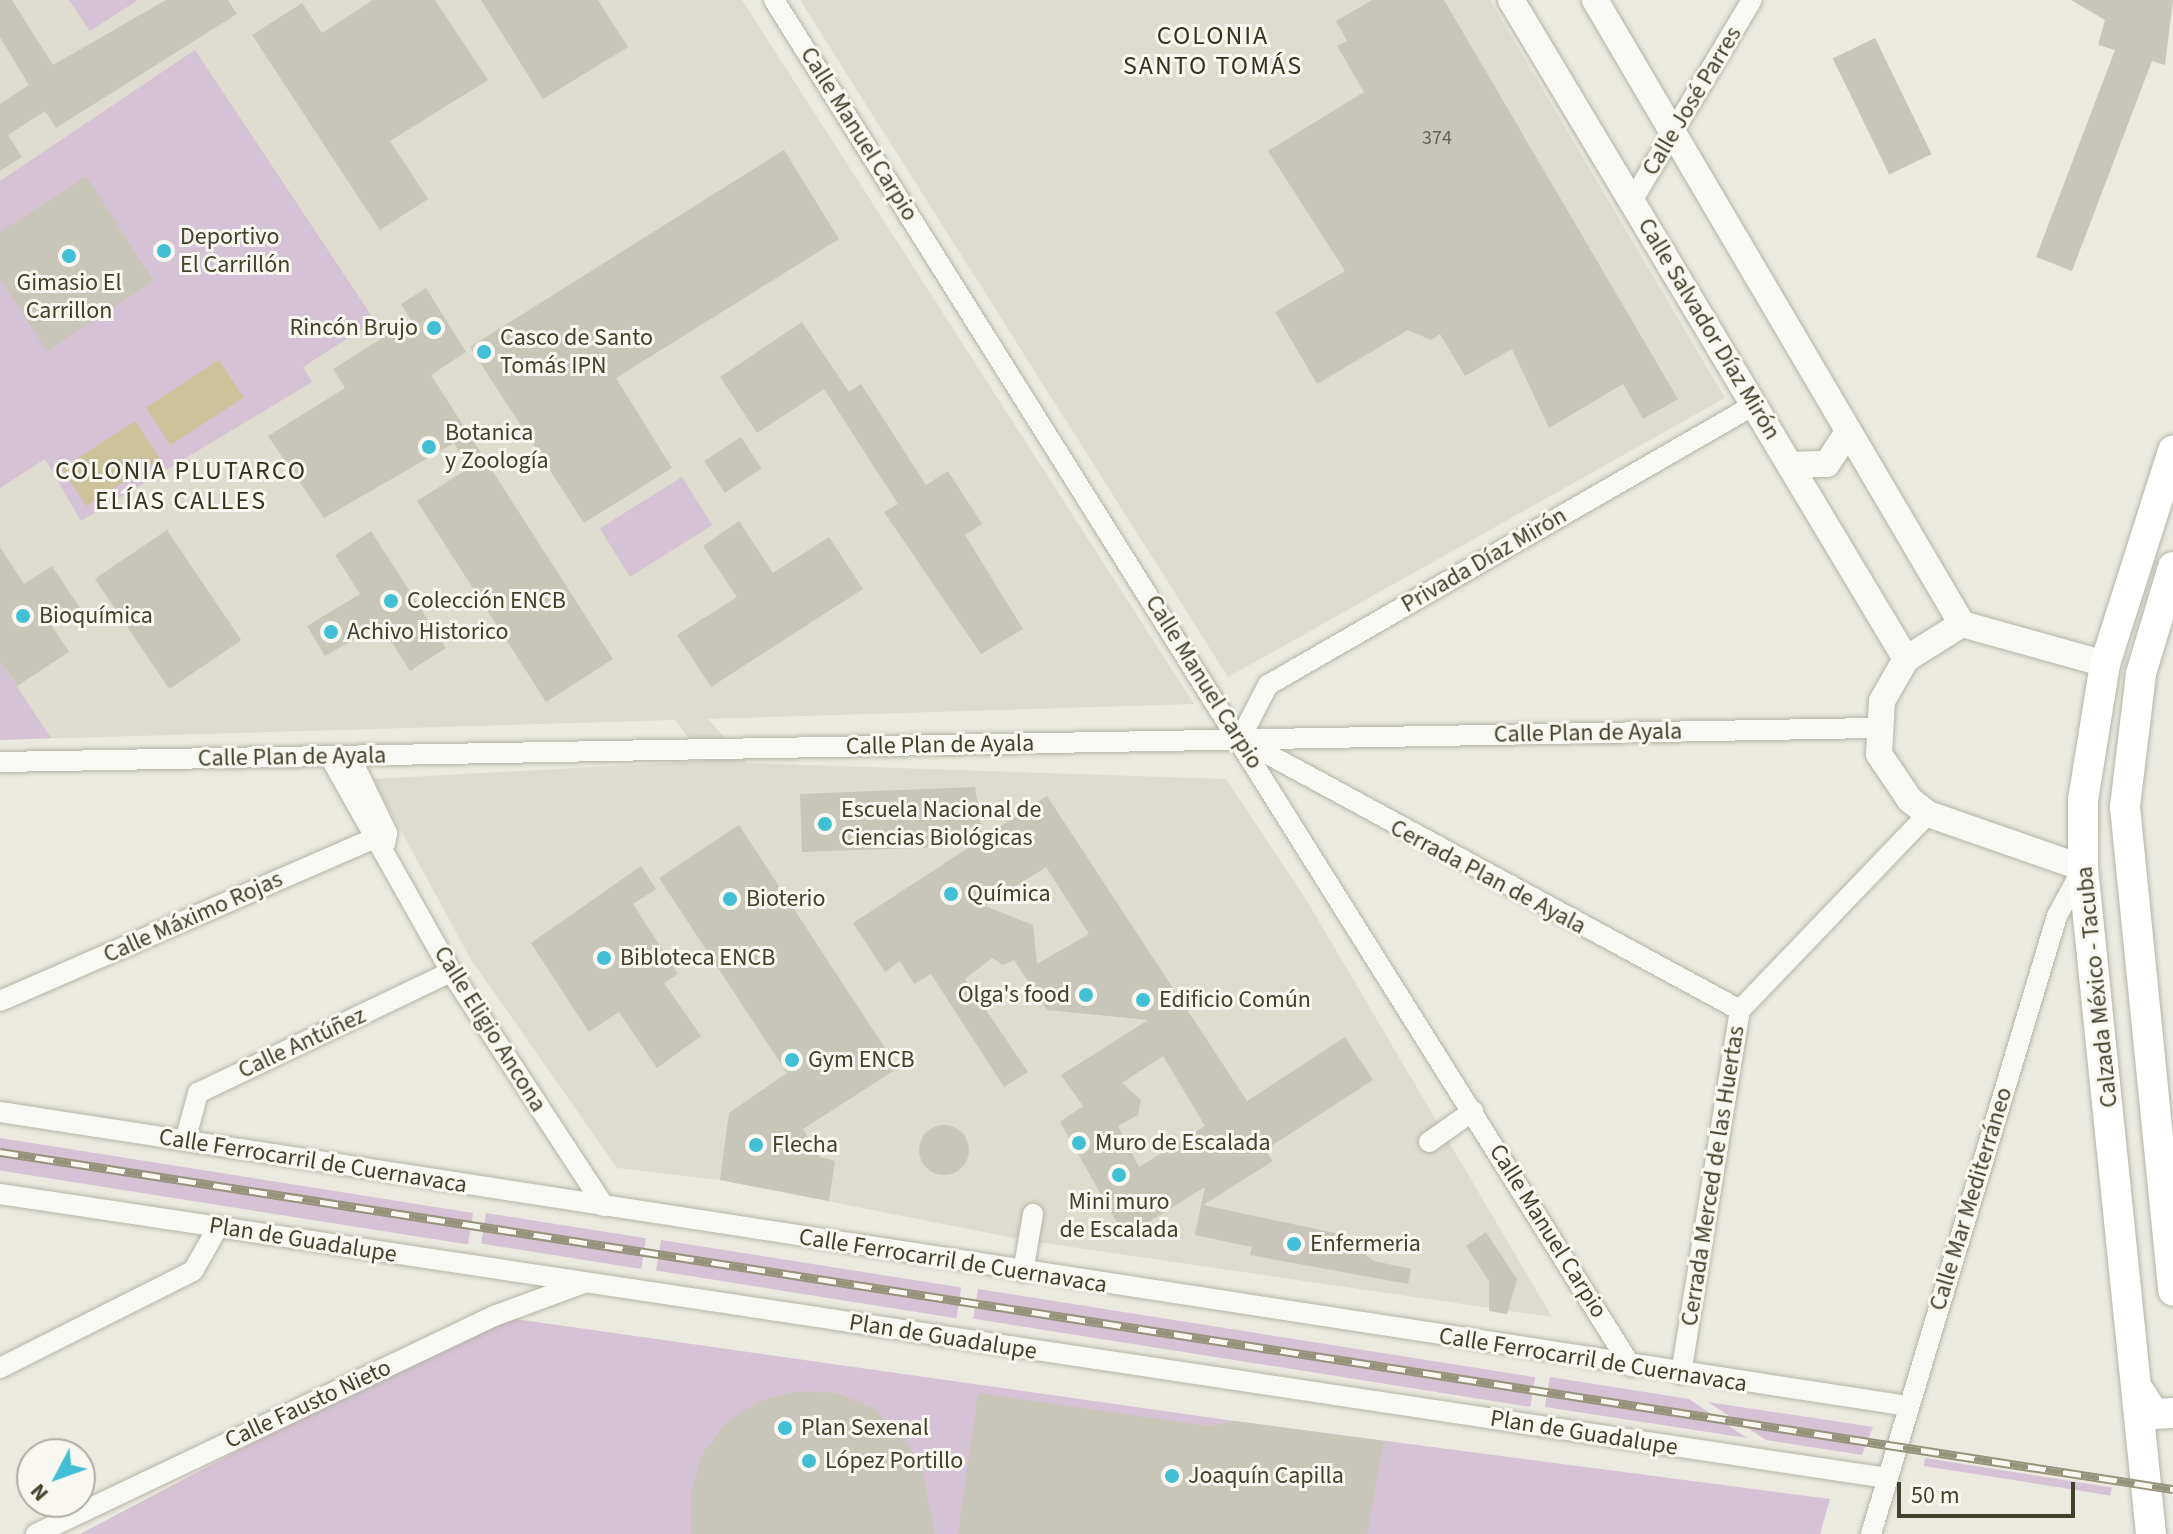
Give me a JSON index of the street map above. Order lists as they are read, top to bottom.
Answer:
{
  "streets": {
    "main road": ["Calzada México - Tacuba"],
    "street": [
      "Calle José Parres",
      "Calle Manuel Carpio",
      "Calle Salvador Díaz Mirón",
      "Privada Díaz Mirón",
      "Calle Plan de Ayala",
      "Cerrada Plan de Ayala",
      "Calle Máximo Rojas",
      "Calle Eligio Ancona",
      "Calle Antúñez",
      "Calle Ferrocarril de Cuernavaca",
      "Cerrada Merced de las Huertas",
      "Calle Mar Mediterráneo",
      "Plan de Guadalupe",
      "Calle Fausto Nieto"
    ]
  },
  "crossings": [
    ["Calle José Parres", "Calle Salvador Díaz Mirón"],
    ["Calle Manuel Carpio", "Privada Díaz Mirón"],
    ["Calle Manuel Carpio", "Calle Plan de Ayala"],
    ["Calle Manuel Carpio", "Cerrada Plan de Ayala"],
    ["Calle Manuel Carpio", "Calle Ferrocarril de Cuernavaca"],
    ["Calle Salvador Díaz Mirón", "Privada Díaz Mirón"],
    ["Privada Díaz Mirón", "Calle Plan de Ayala"],
    ["Privada Díaz Mirón", "Cerrada Plan de Ayala"],
    ["Calle Plan de Ayala", "Cerrada Plan de Ayala"],
    ["Calle Plan de Ayala", "Calle Eligio Ancona"],
    ["Cerrada Plan de Ayala", "Cerrada Merced de las Huertas"],
    ["Calle Máximo Rojas", "Calle Eligio Ancona"],
    ["Calzada México - Tacuba", "Calle Mar Mediterráneo"],
    ["Calle Eligio Ancona", "Calle Antúñez"],
    ["Calle Eligio Ancona", "Calle Ferrocarril de Cuernavaca"],
    ["Calle Antúñez", "Calle Ferrocarril de Cuernavaca"],
    ["Calle Ferrocarril de Cuernavaca", "Cerrada Merced de las Huertas"],
    ["Calle Ferrocarril de Cuernavaca", "Calle Mar Mediterráneo"],
    ["Calle Mar Mediterráneo", "Plan de Guadalupe"],
    ["Plan de Guadalupe", "Calle Fausto Nieto"]
  ],
  "districts": ["COLONIA SANTO TOMÁS", "COLONIA PLUTARCO ELÍAS CALLES"],
  "places": [
    "Deportivo El Carrillón",
    "Gimasio El Carrillon",
    "Rincón Brujo",
    "Casco de Santo Tomás IPN",
    "Botanica y Zoología",
    "Colección ENCB",
    "Bioquímica",
    "Achivo Historico",
    "Escuela Nacional de Ciencias Biológicas",
    "Química",
    "Bioterio",
    "Bibloteca ENCB",
    "Olga's food",
    "Edificio Común",
    "Gym ENCB",
    "Muro de Escalada",
    "Flecha",
    "Mini muro de Escalada",
    "Enfermeria",
    "Plan Sexenal",
    "López Portillo",
    "Joaquín Capilla"
  ],
  "house_numbers": ["374"],
  "scale_bar": "50 m",
  "north": "bottom left"
}
